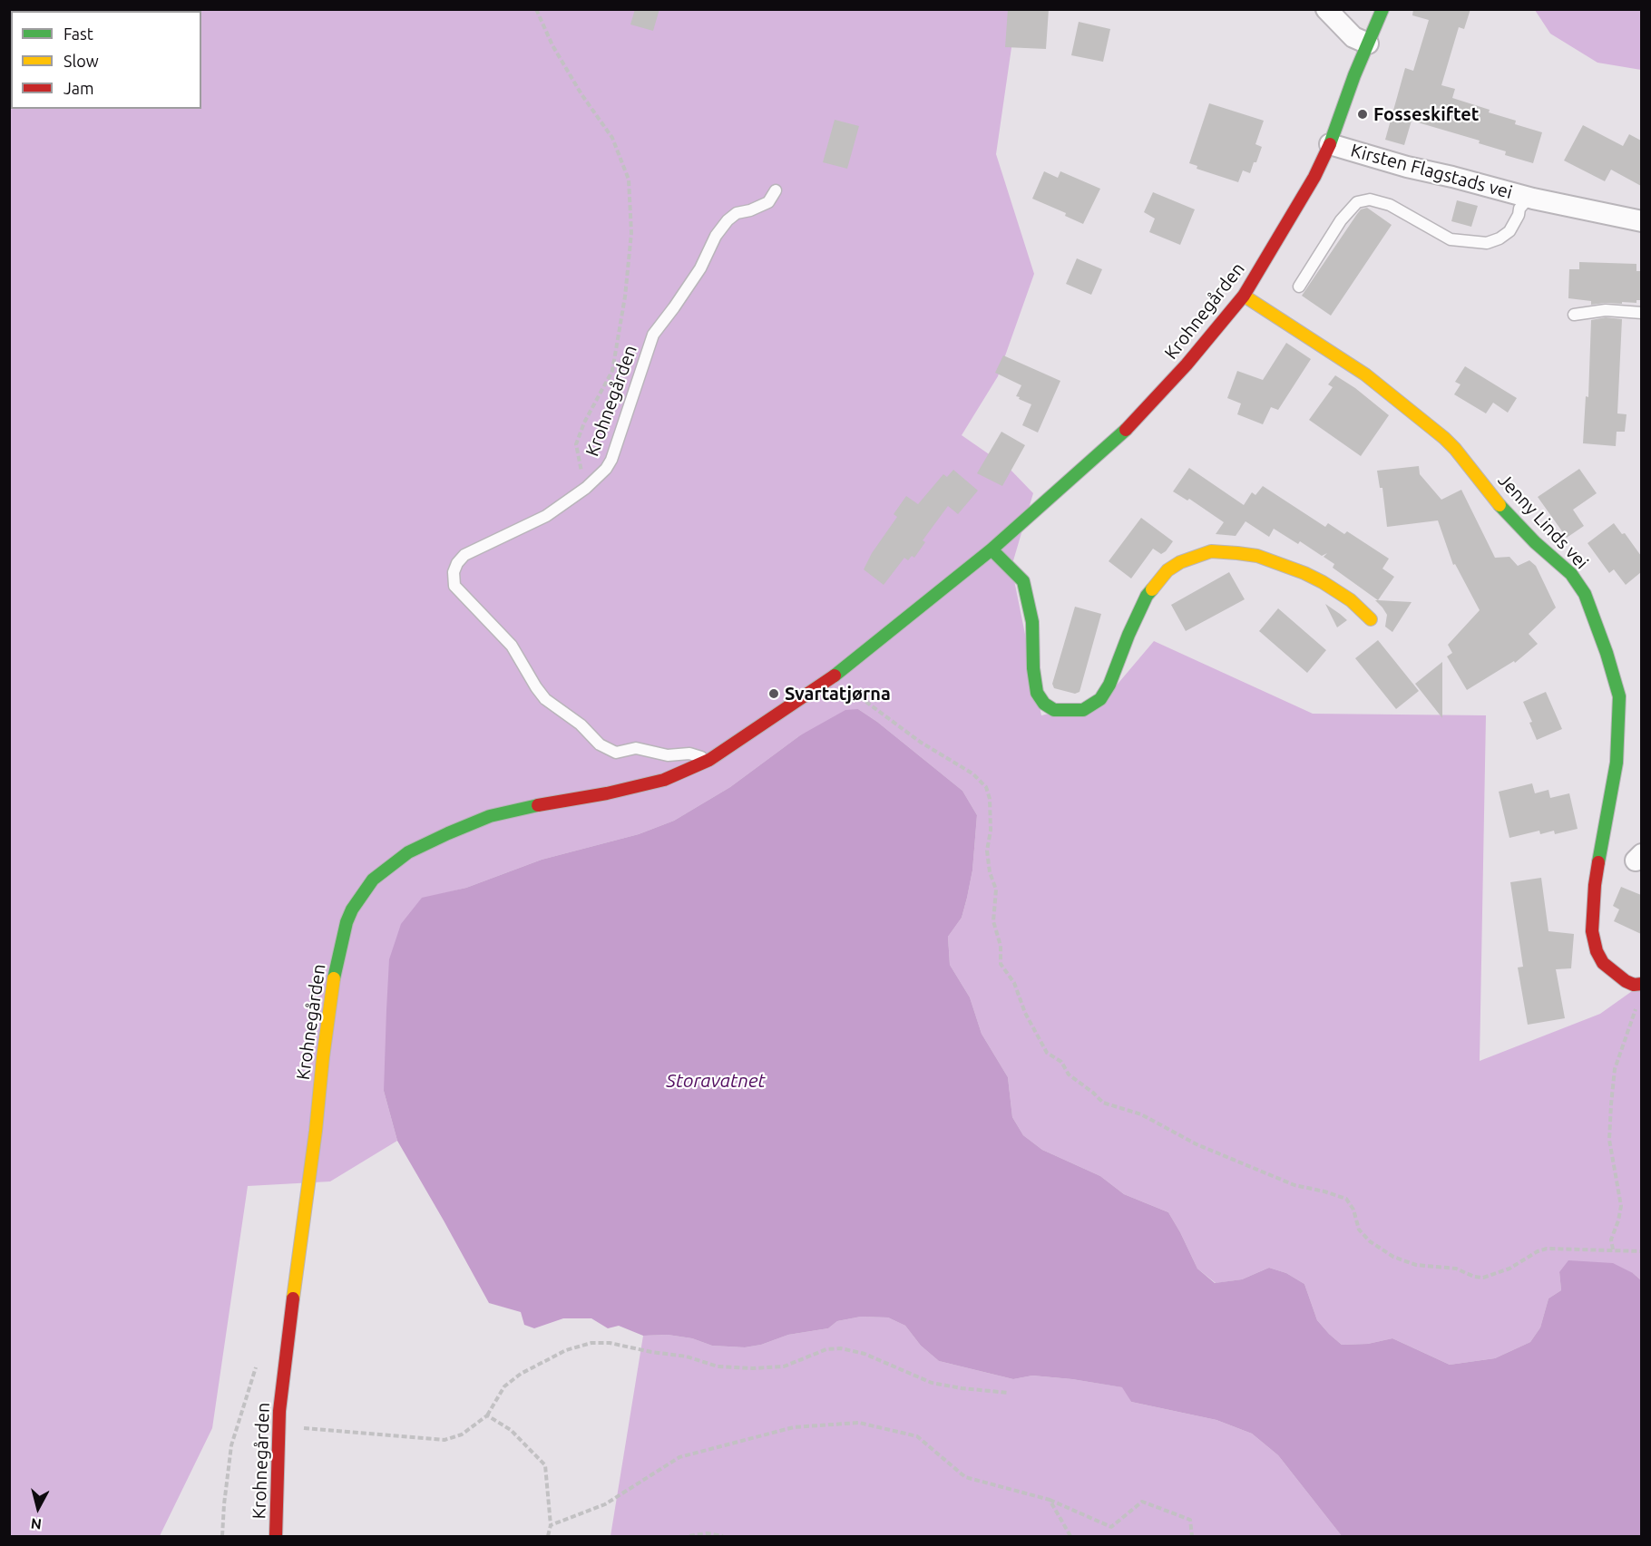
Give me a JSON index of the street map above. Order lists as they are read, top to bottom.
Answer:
{
  "streets": {
    "main road": ["Krohnegården", "Jenny Linds vei"],
    "street": ["Kirsten Flagstads vei"]
  },
  "crossings": [
    ["Kirsten Flagstads vei", "Krohnegården"],
    ["Krohnegården", "Jenny Linds vei"]
  ],
  "water": ["Storavatnet"],
  "places": ["Fosseskiftet", "Svartatjørna"],
  "legend": ["Fast", "Slow", "Jam"],
  "north": "bottom"
}
